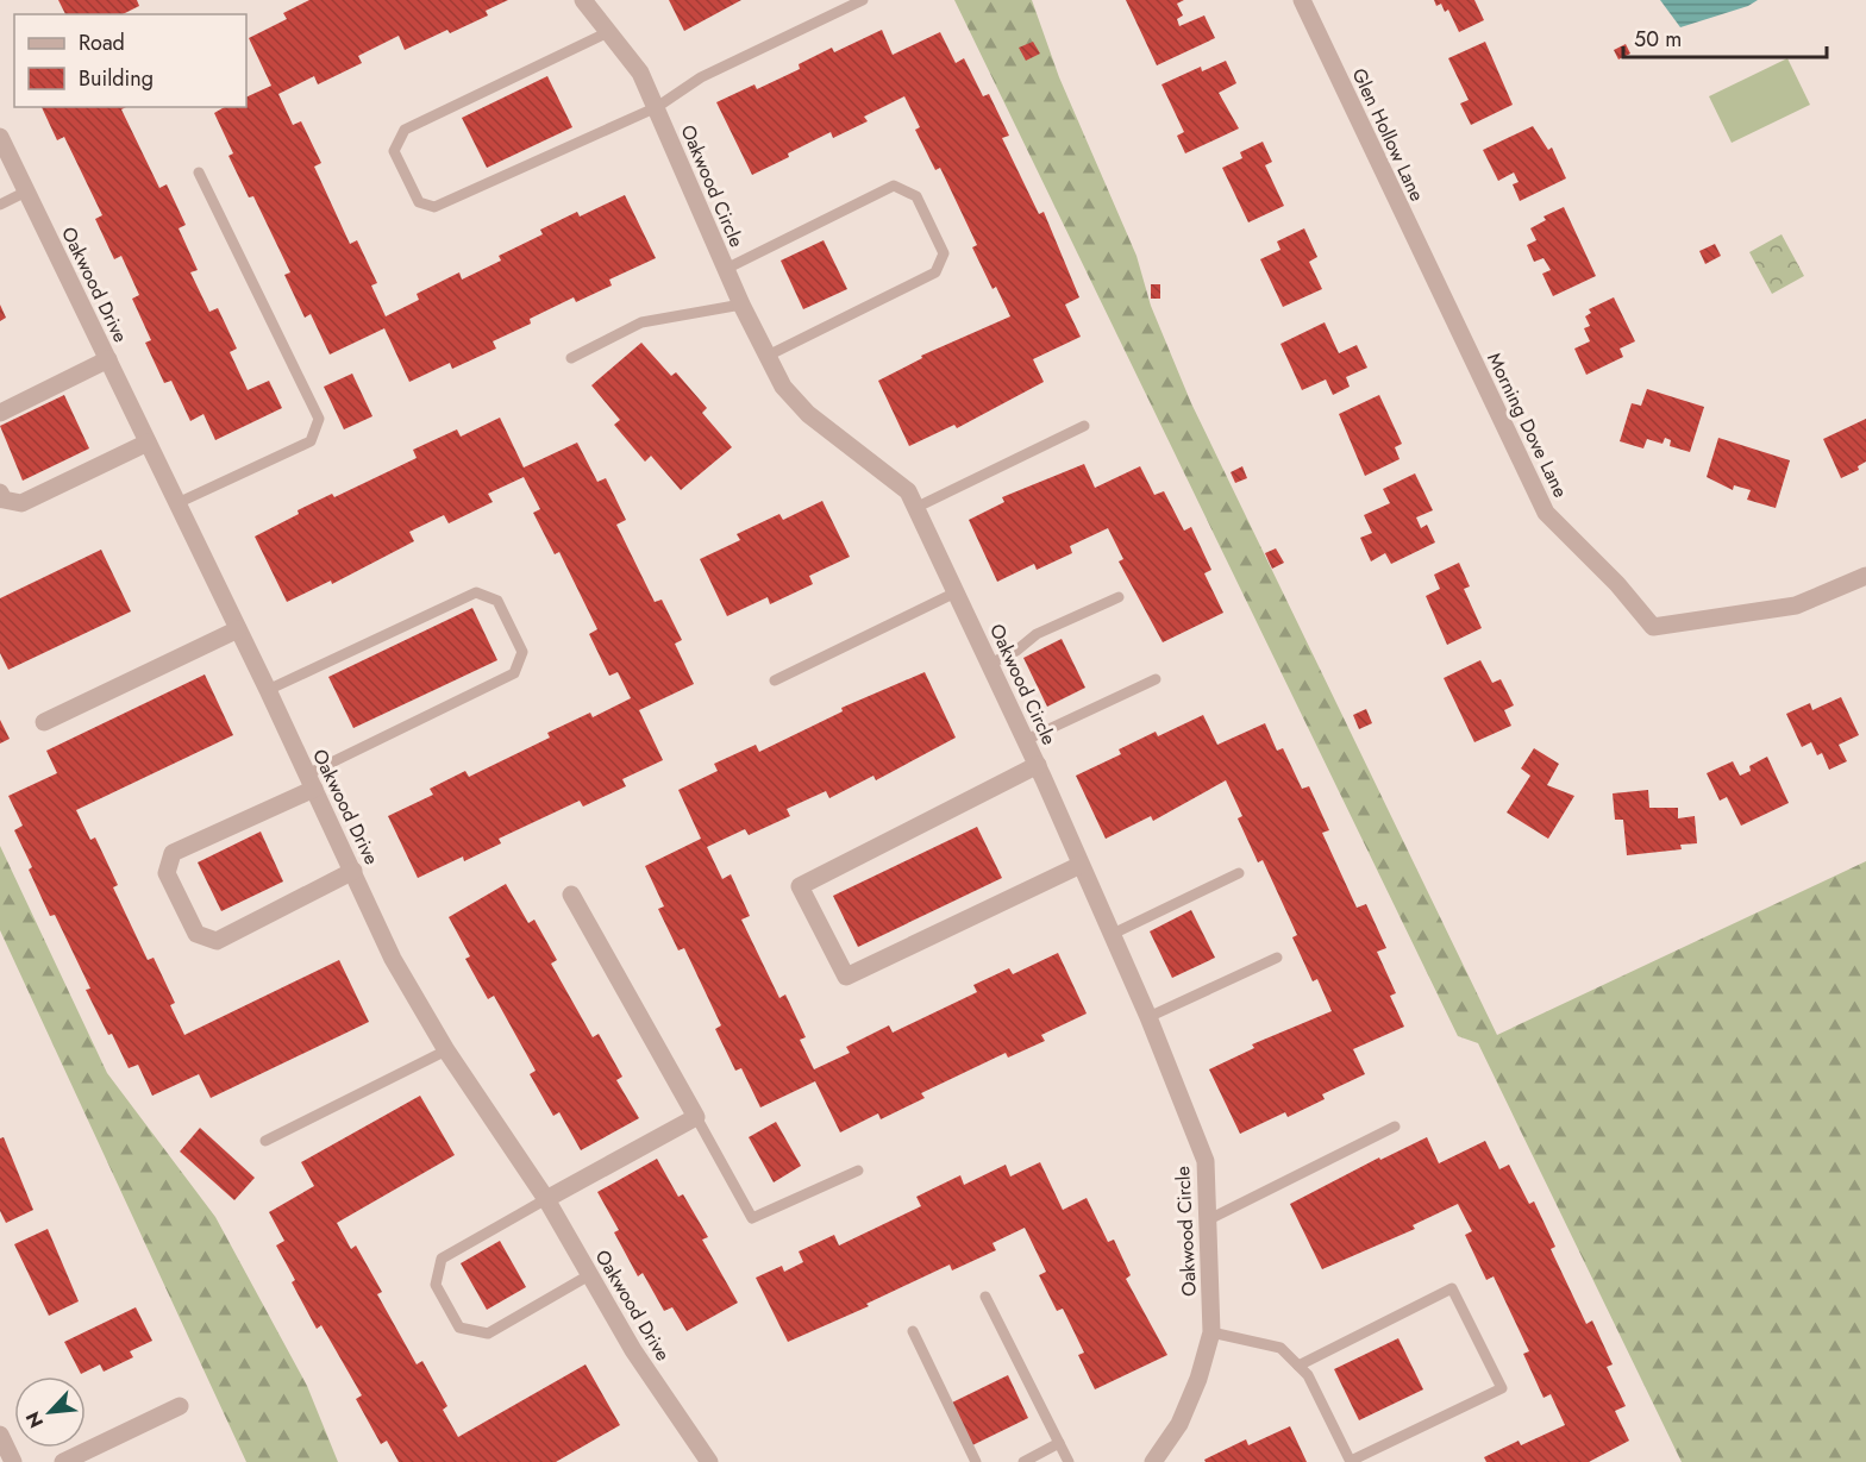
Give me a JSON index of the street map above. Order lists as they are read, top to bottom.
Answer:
{
  "streets": {
    "street": [
      "Glen Hollow Lane",
      "Oakwood Circle",
      "Oakwood Drive",
      "Morning Dove Lane"
    ]
  },
  "crossings": [
    ["Glen Hollow Lane", "Morning Dove Lane"]
  ],
  "legend": ["Road", "Building"],
  "scale_bar": "50 m",
  "north": "bottom left"
}
